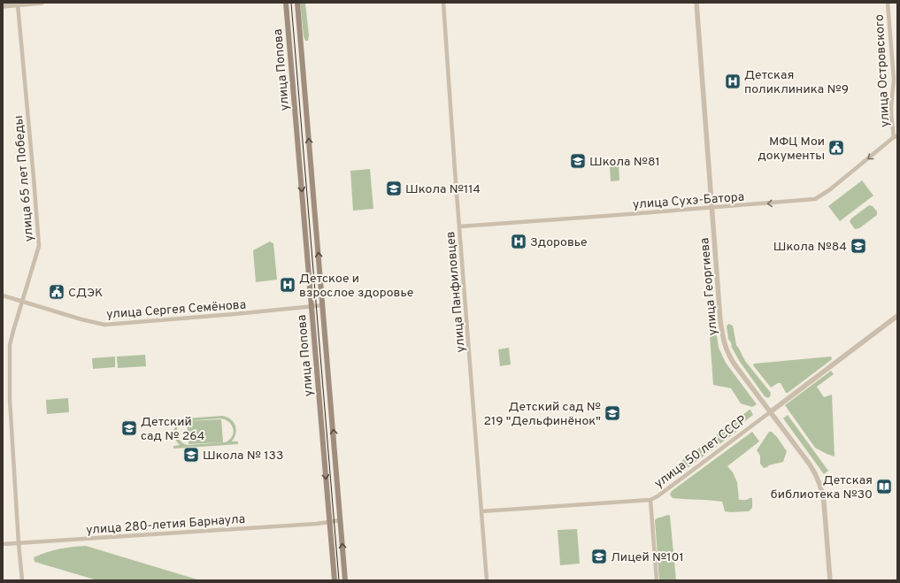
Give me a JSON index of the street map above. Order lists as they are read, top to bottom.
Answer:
{
  "streets": {
    "main road": ["улица Попова"],
    "street": [
      "улица Островского",
      "улица 65 лет Победы",
      "улица Сухэ-Батора",
      "улица Георгиева",
      "улица Панфиловцев",
      "улица Сергея Семёнова",
      "улица 50 лет СССР",
      "улица 280-летия Барнаула"
    ]
  },
  "crossings": [
    ["улица Попова", "улица Сергея Семёнова"],
    ["улица Попова", "улица 280-летия Барнаула"],
    ["улица Островского", "улица Сухэ-Батора"],
    ["улица 65 лет Победы", "улица Сергея Семёнова"],
    ["улица 65 лет Победы", "улица 280-летия Барнаула"],
    ["улица Сухэ-Батора", "улица Георгиева"],
    ["улица Сухэ-Батора", "улица Панфиловцев"],
    ["улица Георгиева", "улица 50 лет СССР"],
    ["улица Панфиловцев", "улица 50 лет СССР"]
  ],
  "one_way": ["улица Сухэ-Батора"],
  "places": {
    "hospital": ["Детская поликлиника №9", "Здоровье", "Детское и взрослое здоровье"],
    "public building": ["МФЦ Мои документы", "СДЭК"],
    "school or university": [
      "Школа №81",
      "Школа №114",
      "Школа №84",
      "Детский сад № 219 \"Дельфинёнок\"",
      "Детский сад № 264",
      "Школа № 133",
      "Лицей №101"
    ],
    "library": ["Детская библиотека №30"]
  }
}
